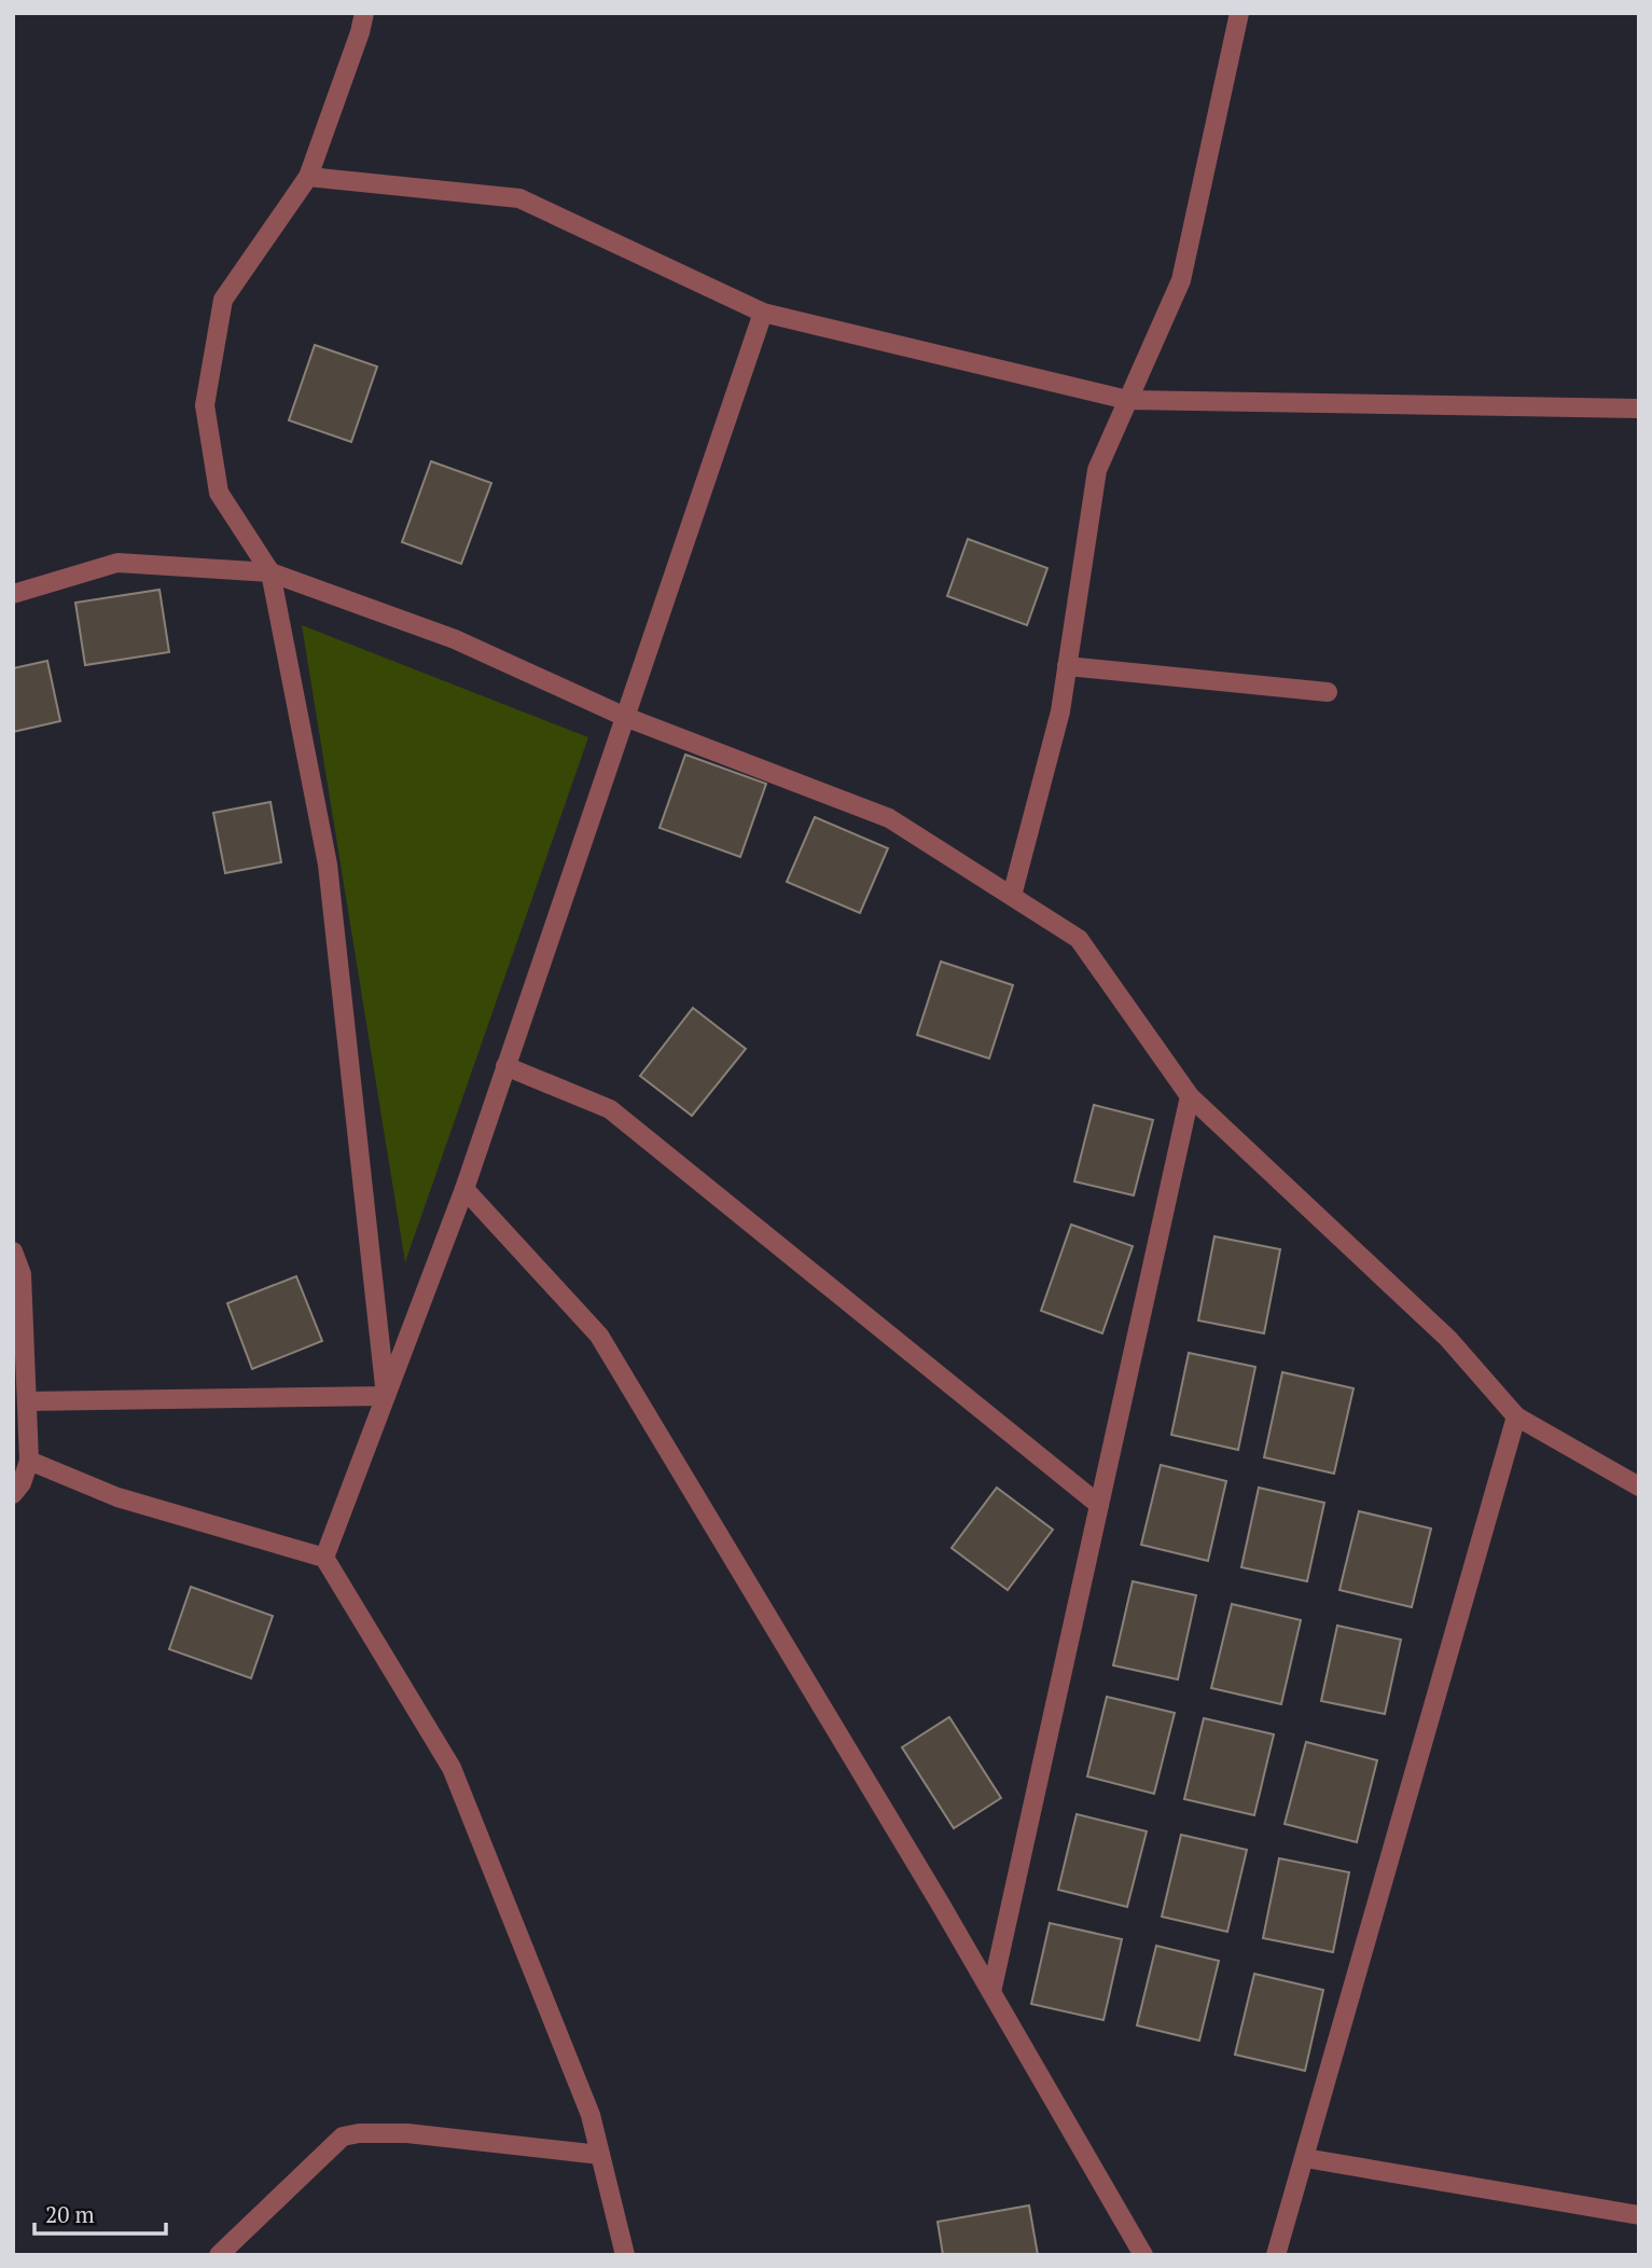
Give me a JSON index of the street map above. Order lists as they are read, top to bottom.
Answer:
{
  "scale_bar": "20 m"
}
